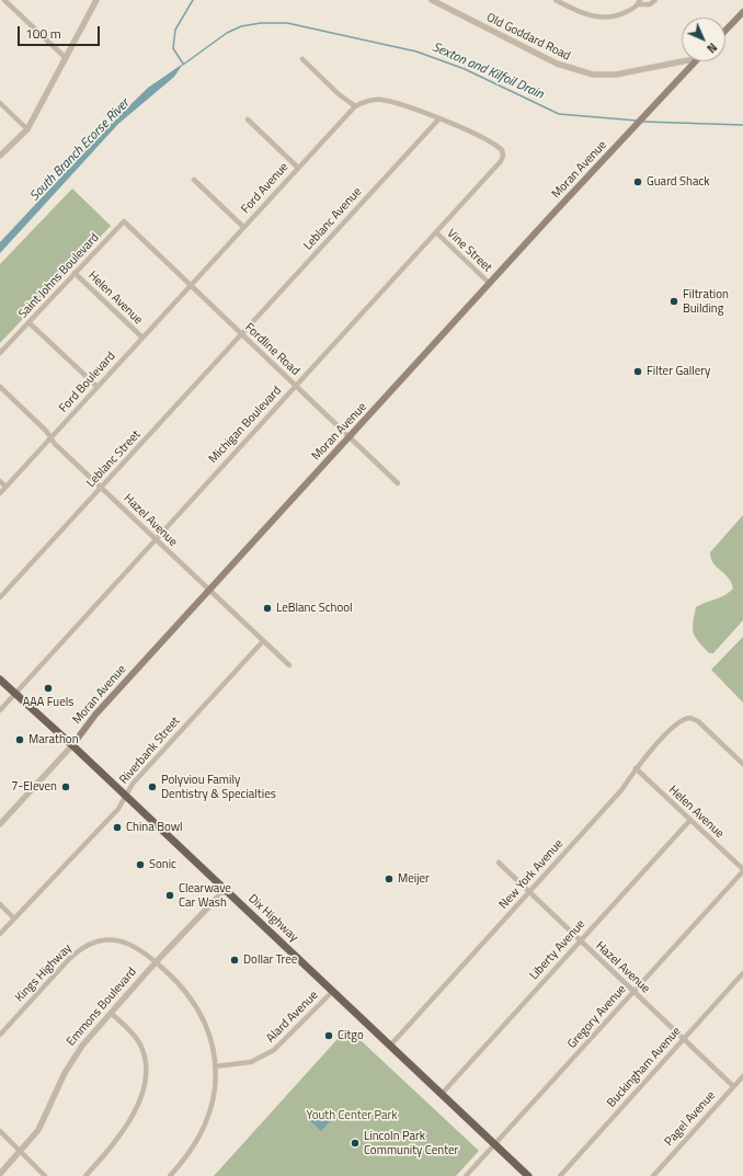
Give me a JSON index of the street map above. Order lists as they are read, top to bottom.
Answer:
{
  "streets": {
    "main road": ["Moran Avenue", "Dix Highway"],
    "street": [
      "Old Goddard Road",
      "Ford Avenue",
      "Leblanc Avenue",
      "Vine Street",
      "Saint Johns Boulevard",
      "Helen Avenue",
      "Fordline Road",
      "Ford Boulevard",
      "Michigan Boulevard",
      "Leblanc Street",
      "Hazel Avenue",
      "Riverbank Street",
      "New York Avenue",
      "Liberty Avenue",
      "Kings Highway",
      "Emmons Boulevard",
      "Alard Avenue",
      "Gregory Avenue",
      "Buckingham Avenue",
      "Pagel Avenue"
    ]
  },
  "crossings": [
    ["Moran Avenue", "Vine Street"],
    ["Moran Avenue", "Fordline Road"],
    ["Moran Avenue", "Hazel Avenue"],
    ["Moran Avenue", "Dix Highway"],
    ["Ford Avenue", "Fordline Road"],
    ["Ford Avenue", "Ford Boulevard"],
    ["Leblanc Avenue", "Fordline Road"],
    ["Leblanc Avenue", "Michigan Boulevard"],
    ["Leblanc Avenue", "Leblanc Street"],
    ["Vine Street", "Michigan Boulevard"],
    ["Saint Johns Boulevard", "Helen Avenue"],
    ["Saint Johns Boulevard", "Fordline Road"],
    ["Helen Avenue", "Ford Boulevard"],
    ["Helen Avenue", "New York Avenue"],
    ["Helen Avenue", "Liberty Avenue"],
    ["Helen Avenue", "Gregory Avenue"],
    ["Fordline Road", "Ford Boulevard"],
    ["Fordline Road", "Michigan Boulevard"],
    ["Fordline Road", "Leblanc Street"],
    ["Ford Boulevard", "Hazel Avenue"],
    ["Michigan Boulevard", "Hazel Avenue"],
    ["Michigan Boulevard", "Dix Highway"],
    ["Leblanc Street", "Hazel Avenue"],
    ["Hazel Avenue", "Riverbank Street"],
    ["Hazel Avenue", "New York Avenue"],
    ["Hazel Avenue", "Liberty Avenue"],
    ["Hazel Avenue", "Gregory Avenue"],
    ["Hazel Avenue", "Buckingham Avenue"],
    ["Hazel Avenue", "Pagel Avenue"],
    ["Riverbank Street", "Dix Highway"],
    ["New York Avenue", "Dix Highway"],
    ["Dix Highway", "Liberty Avenue"],
    ["Dix Highway", "Emmons Boulevard"],
    ["Dix Highway", "Alard Avenue"],
    ["Dix Highway", "Gregory Avenue"],
    ["Kings Highway", "Emmons Boulevard"],
    ["Kings Highway", "Alard Avenue"]
  ],
  "water": ["Sexton and Kilfoil Drain", "South Branch Ecorse River"],
  "parks": ["Youth Center Park"],
  "places": [
    "Guard Shack",
    "Filtration Building",
    "Filter Gallery",
    "LeBlanc School",
    "AAA Fuels",
    "Marathon",
    "7-Eleven",
    "Polyviou Family Dentistry & Specialties",
    "China Bowl",
    "Sonic",
    "Meijer",
    "Clearwave Car Wash",
    "Dollar Tree",
    "Citgo",
    "Lincoln Park Community Center"
  ],
  "scale_bar": "100 m",
  "north": "bottom right"
}
